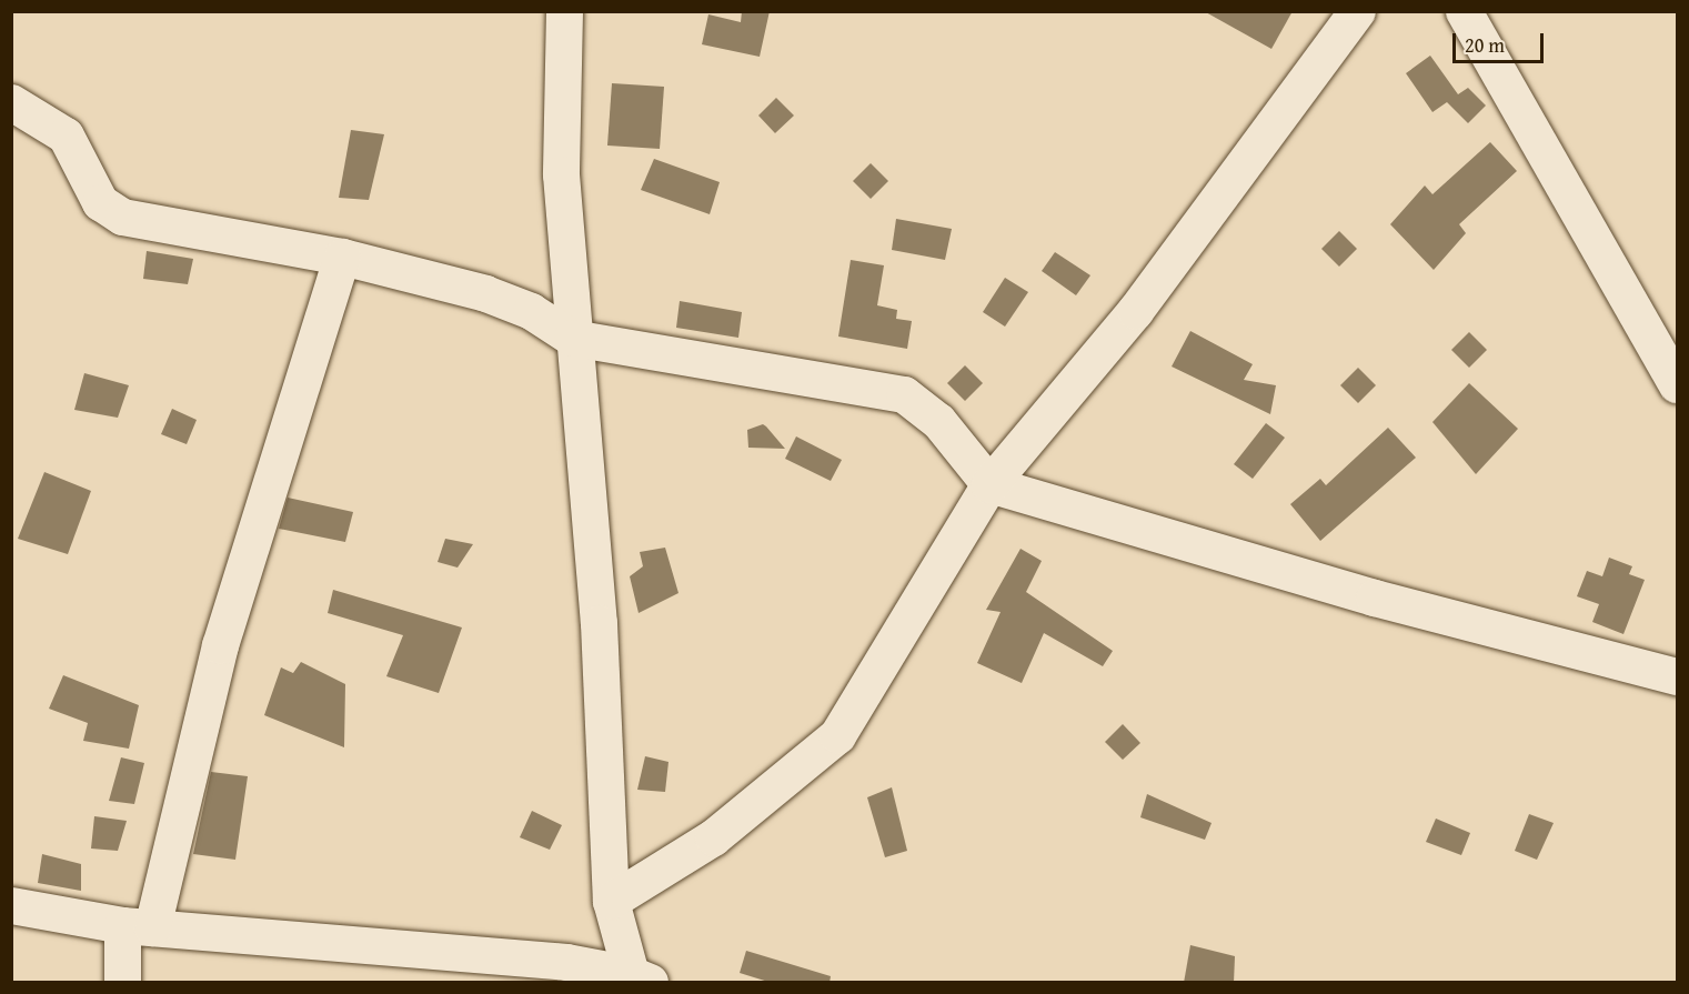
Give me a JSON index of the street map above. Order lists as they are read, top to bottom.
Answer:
{
  "scale_bar": "20 m"
}
